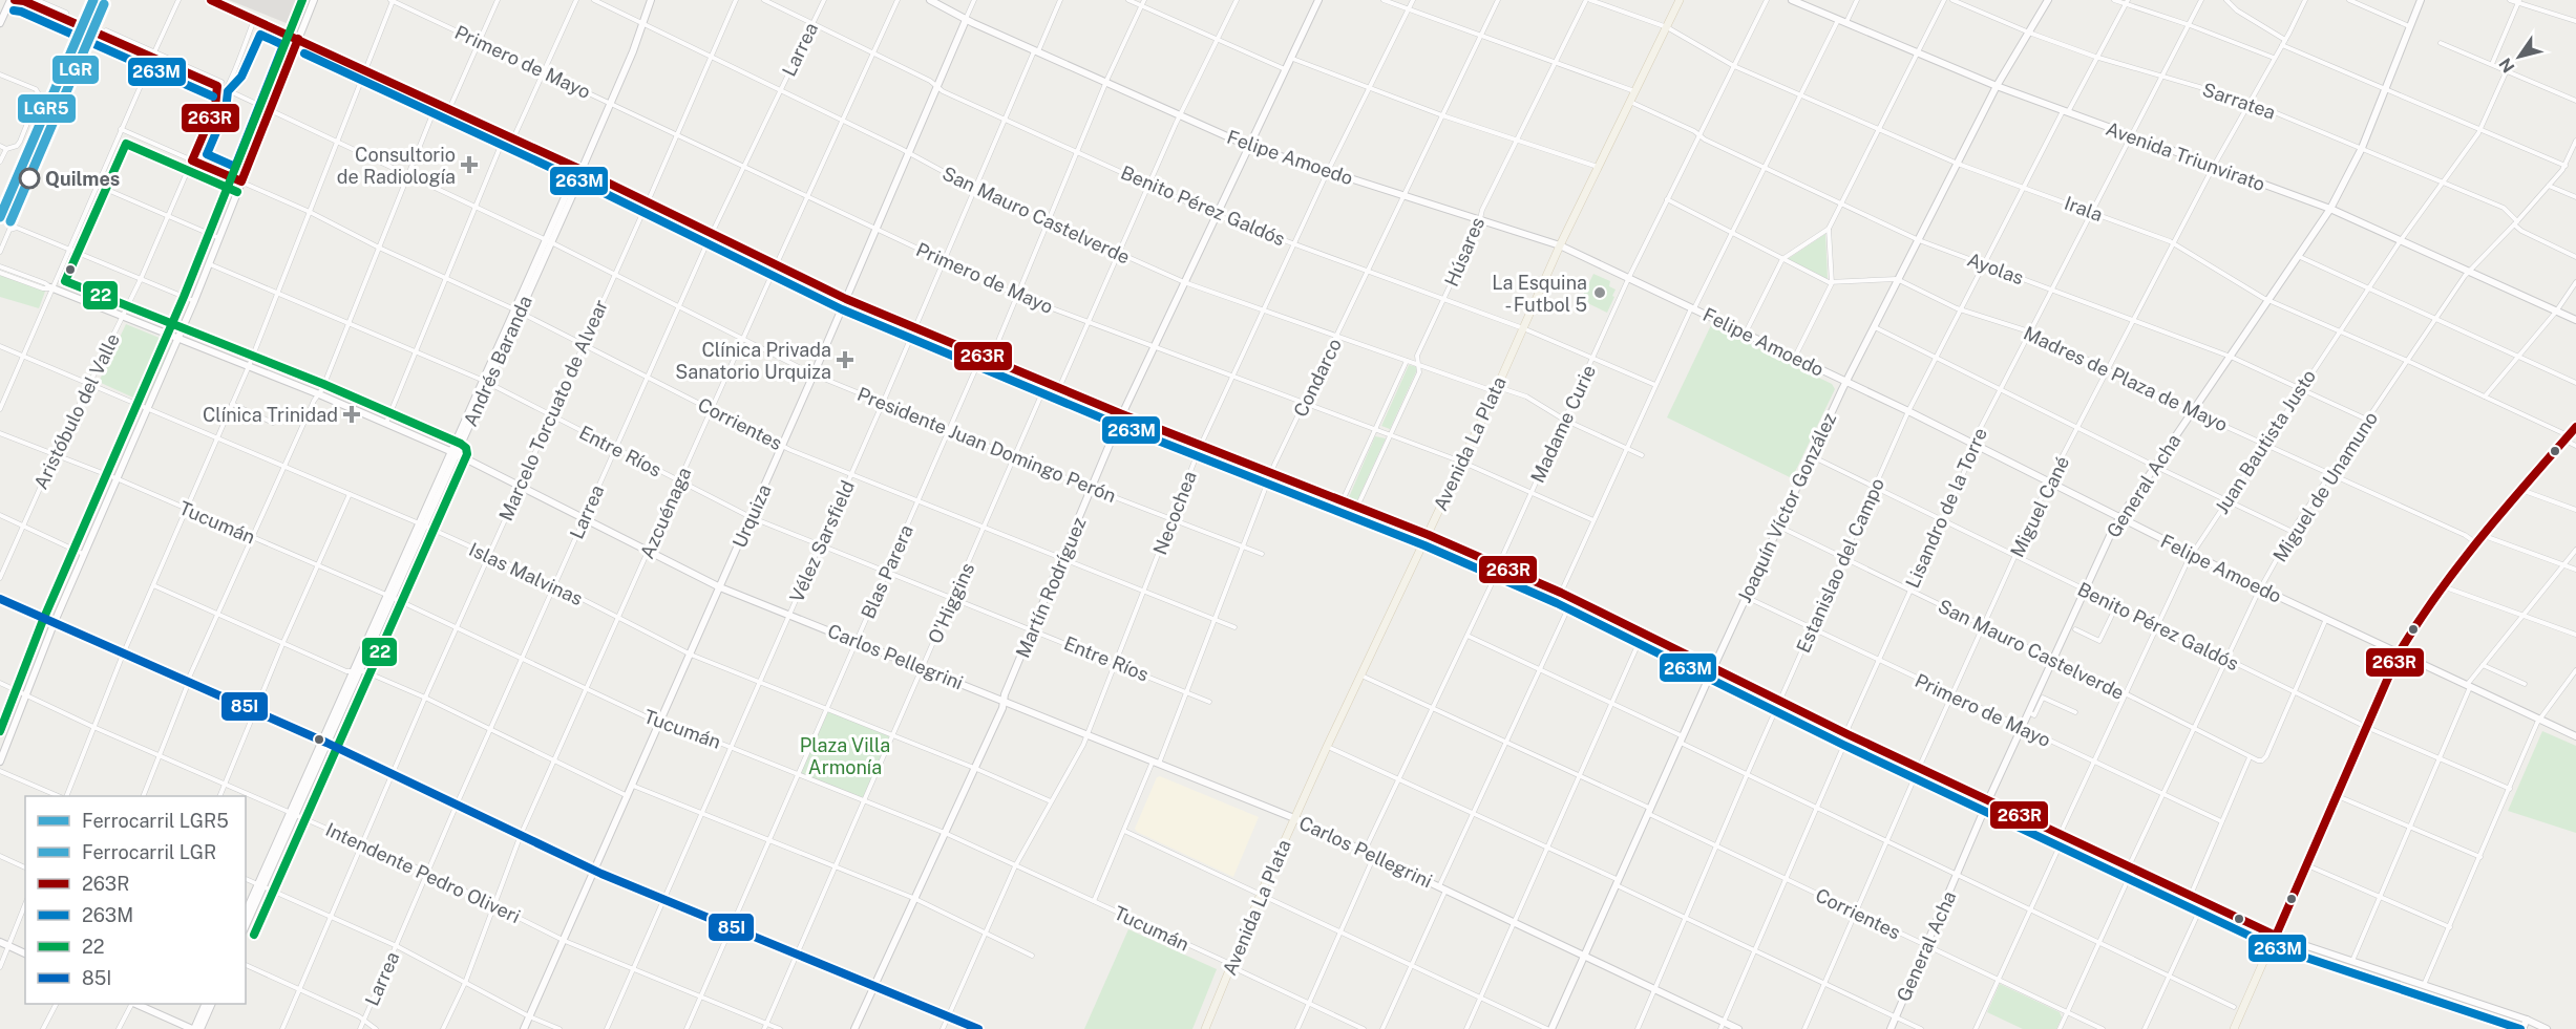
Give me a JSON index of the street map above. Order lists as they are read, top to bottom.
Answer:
{
  "streets": {
    "main road": ["Avenida La Plata"],
    "street": [
      "Larrea",
      "Primero de Mayo",
      "Sarratea",
      "Avenida Triunvirato",
      "Felipe Amoedo",
      "Benito Pérez Galdós",
      "Irala",
      "San Mauro Castelverde",
      "Húsares",
      "Ayolas",
      "Andrés Baranda",
      "Condarco",
      "Madres de Plaza de Mayo",
      "Marcelo Torcuato de Alvear",
      "Aristóbulo del Valle",
      "Corrientes",
      "Madame Curie",
      "Juan Bautista Justo",
      "Presidente Juan Domingo Perón",
      "Entre Ríos",
      "General Acha",
      "Miguel de Unamuno",
      "Miguel Cané",
      "Joaquín Víctor González",
      "Lisandro de la Torre",
      "Azcuénaga",
      "Necochea",
      "Urquiza",
      "Tucumán",
      "Vélez Sarsfield",
      "Estanislao del Campo",
      "Blas Parera",
      "Islas Malvinas",
      "Martín Rodríguez",
      "O'Higgins",
      "Carlos Pellegrini",
      "Intendente Pedro Oliveri"
    ]
  },
  "crossings": [
    ["Larrea", "Primero de Mayo"],
    ["Larrea", "Benito Pérez Galdós"],
    ["Larrea", "San Mauro Castelverde"],
    ["Larrea", "Corrientes"],
    ["Larrea", "Presidente Juan Domingo Perón"],
    ["Larrea", "Entre Ríos"],
    ["Larrea", "Tucumán"],
    ["Larrea", "Islas Malvinas"],
    ["Larrea", "Carlos Pellegrini"],
    ["Larrea", "Intendente Pedro Oliveri"],
    ["Primero de Mayo", "Húsares"],
    ["Primero de Mayo", "Andrés Baranda"],
    ["Primero de Mayo", "Condarco"],
    ["Primero de Mayo", "Marcelo Torcuato de Alvear"],
    ["Primero de Mayo", "Madame Curie"],
    ["Primero de Mayo", "Juan Bautista Justo"],
    ["Primero de Mayo", "Avenida La Plata"],
    ["Primero de Mayo", "General Acha"],
    ["Primero de Mayo", "Miguel de Unamuno"],
    ["Primero de Mayo", "Miguel Cané"],
    ["Primero de Mayo", "Joaquín Víctor González"],
    ["Primero de Mayo", "Lisandro de la Torre"],
    ["Primero de Mayo", "Azcuénaga"],
    ["Primero de Mayo", "Necochea"],
    ["Primero de Mayo", "Urquiza"],
    ["Primero de Mayo", "Vélez Sarsfield"],
    ["Primero de Mayo", "Estanislao del Campo"],
    ["Primero de Mayo", "Martín Rodríguez"],
    ["Sarratea", "Juan Bautista Justo"],
    ["Sarratea", "General Acha"],
    ["Sarratea", "Miguel de Unamuno"],
    ["Sarratea", "Miguel Cané"],
    ["Sarratea", "Joaquín Víctor González"],
    ["Sarratea", "Lisandro de la Torre"],
    ["Sarratea", "Estanislao del Campo"],
    ["Avenida Triunvirato", "Juan Bautista Justo"],
    ["Avenida Triunvirato", "General Acha"],
    ["Avenida Triunvirato", "Miguel de Unamuno"],
    ["Avenida Triunvirato", "Miguel Cané"],
    ["Avenida Triunvirato", "Joaquín Víctor González"],
    ["Avenida Triunvirato", "Lisandro de la Torre"],
    ["Avenida Triunvirato", "Estanislao del Campo"],
    ["Felipe Amoedo", "Húsares"],
    ["Felipe Amoedo", "Condarco"],
    ["Felipe Amoedo", "Madame Curie"],
    ["Felipe Amoedo", "Juan Bautista Justo"],
    ["Felipe Amoedo", "Avenida La Plata"],
    ["Felipe Amoedo", "General Acha"],
    ["Felipe Amoedo", "Miguel de Unamuno"],
    ["Felipe Amoedo", "Miguel Cané"],
    ["Felipe Amoedo", "Joaquín Víctor González"],
    ["Felipe Amoedo", "Lisandro de la Torre"],
    ["Felipe Amoedo", "Necochea"],
    ["Felipe Amoedo", "Urquiza"],
    ["Felipe Amoedo", "Vélez Sarsfield"],
    ["Felipe Amoedo", "Estanislao del Campo"],
    ["Felipe Amoedo", "Martín Rodríguez"],
    ["Benito Pérez Galdós", "Húsares"],
    ["Benito Pérez Galdós", "Condarco"],
    ["Benito Pérez Galdós", "Madame Curie"],
    ["Benito Pérez Galdós", "Juan Bautista Justo"],
    ["Benito Pérez Galdós", "Avenida La Plata"],
    ["Benito Pérez Galdós", "General Acha"],
    ["Benito Pérez Galdós", "Miguel de Unamuno"],
    ["Benito Pérez Galdós", "Miguel Cané"],
    ["Benito Pérez Galdós", "Joaquín Víctor González"],
    ["Benito Pérez Galdós", "Lisandro de la Torre"],
    ["Benito Pérez Galdós", "Azcuénaga"],
    ["Benito Pérez Galdós", "Necochea"],
    ["Benito Pérez Galdós", "Urquiza"],
    ["Benito Pérez Galdós", "Vélez Sarsfield"],
    ["Benito Pérez Galdós", "Estanislao del Campo"],
    ["Benito Pérez Galdós", "Martín Rodríguez"],
    ["Irala", "Húsares"],
    ["Irala", "Madame Curie"],
    ["Irala", "Juan Bautista Justo"],
    ["Irala", "Avenida La Plata"],
    ["Irala", "General Acha"],
    ["Irala", "Miguel de Unamuno"],
    ["Irala", "Miguel Cané"],
    ["Irala", "Joaquín Víctor González"],
    ["Irala", "Lisandro de la Torre"],
    ["Irala", "Estanislao del Campo"],
    ["San Mauro Castelverde", "Húsares"],
    ["San Mauro Castelverde", "Andrés Baranda"],
    ["San Mauro Castelverde", "Condarco"],
    ["San Mauro Castelverde", "Marcelo Torcuato de Alvear"],
    ["San Mauro Castelverde", "Madame Curie"],
    ["San Mauro Castelverde", "Juan Bautista Justo"],
    ["San Mauro Castelverde", "Avenida La Plata"],
    ["San Mauro Castelverde", "General Acha"],
    ["San Mauro Castelverde", "Miguel de Unamuno"],
    ["San Mauro Castelverde", "Miguel Cané"],
    ["San Mauro Castelverde", "Joaquín Víctor González"],
    ["San Mauro Castelverde", "Lisandro de la Torre"],
    ["San Mauro Castelverde", "Azcuénaga"],
    ["San Mauro Castelverde", "Necochea"],
    ["San Mauro Castelverde", "Urquiza"],
    ["San Mauro Castelverde", "Vélez Sarsfield"],
    ["San Mauro Castelverde", "Estanislao del Campo"],
    ["San Mauro Castelverde", "Martín Rodríguez"],
    ["Ayolas", "Madame Curie"],
    ["Ayolas", "Juan Bautista Justo"],
    ["Ayolas", "Avenida La Plata"],
    ["Ayolas", "General Acha"],
    ["Ayolas", "Miguel de Unamuno"],
    ["Ayolas", "Miguel Cané"],
    ["Ayolas", "Joaquín Víctor González"],
    ["Ayolas", "Lisandro de la Torre"],
    ["Ayolas", "Estanislao del Campo"],
    ["Andrés Baranda", "Corrientes"],
    ["Andrés Baranda", "Presidente Juan Domingo Perón"],
    ["Andrés Baranda", "Entre Ríos"],
    ["Andrés Baranda", "Tucumán"],
    ["Andrés Baranda", "Islas Malvinas"],
    ["Andrés Baranda", "Carlos Pellegrini"],
    ["Andrés Baranda", "Intendente Pedro Oliveri"],
    ["Condarco", "Corrientes"],
    ["Condarco", "Presidente Juan Domingo Perón"],
    ["Condarco", "Entre Ríos"],
    ["Condarco", "Tucumán"],
    ["Condarco", "Carlos Pellegrini"],
    ["Madres de Plaza de Mayo", "Madame Curie"],
    ["Madres de Plaza de Mayo", "Juan Bautista Justo"],
    ["Madres de Plaza de Mayo", "General Acha"],
    ["Madres de Plaza de Mayo", "Miguel de Unamuno"],
    ["Madres de Plaza de Mayo", "Miguel Cané"],
    ["Madres de Plaza de Mayo", "Joaquín Víctor González"],
    ["Madres de Plaza de Mayo", "Lisandro de la Torre"],
    ["Madres de Plaza de Mayo", "Estanislao del Campo"],
    ["Marcelo Torcuato de Alvear", "Corrientes"],
    ["Marcelo Torcuato de Alvear", "Presidente Juan Domingo Perón"],
    ["Marcelo Torcuato de Alvear", "Entre Ríos"],
    ["Marcelo Torcuato de Alvear", "Tucumán"],
    ["Marcelo Torcuato de Alvear", "Islas Malvinas"],
    ["Marcelo Torcuato de Alvear", "Carlos Pellegrini"],
    ["Marcelo Torcuato de Alvear", "Intendente Pedro Oliveri"],
    ["Aristóbulo del Valle", "Corrientes"],
    ["Aristóbulo del Valle", "Presidente Juan Domingo Perón"],
    ["Aristóbulo del Valle", "Tucumán"],
    ["Aristóbulo del Valle", "Islas Malvinas"],
    ["Aristóbulo del Valle", "Carlos Pellegrini"],
    ["Corrientes", "Madame Curie"],
    ["Corrientes", "Juan Bautista Justo"],
    ["Corrientes", "Avenida La Plata"],
    ["Corrientes", "General Acha"],
    ["Corrientes", "Miguel de Unamuno"],
    ["Corrientes", "Miguel Cané"],
    ["Corrientes", "Joaquín Víctor González"],
    ["Corrientes", "Lisandro de la Torre"],
    ["Corrientes", "Azcuénaga"],
    ["Corrientes", "Necochea"],
    ["Corrientes", "Urquiza"],
    ["Corrientes", "Vélez Sarsfield"],
    ["Corrientes", "Estanislao del Campo"],
    ["Corrientes", "Blas Parera"],
    ["Corrientes", "Martín Rodríguez"],
    ["Corrientes", "O'Higgins"],
    ["Madame Curie", "Carlos Pellegrini"],
    ["Avenida La Plata", "Tucumán"],
    ["Avenida La Plata", "Carlos Pellegrini"],
    ["Presidente Juan Domingo Perón", "Azcuénaga"],
    ["Presidente Juan Domingo Perón", "Necochea"],
    ["Presidente Juan Domingo Perón", "Urquiza"],
    ["Presidente Juan Domingo Perón", "Vélez Sarsfield"],
    ["Presidente Juan Domingo Perón", "Blas Parera"],
    ["Presidente Juan Domingo Perón", "Martín Rodríguez"],
    ["Presidente Juan Domingo Perón", "O'Higgins"],
    ["Entre Ríos", "Azcuénaga"],
    ["Entre Ríos", "Necochea"],
    ["Entre Ríos", "Urquiza"],
    ["Entre Ríos", "Vélez Sarsfield"],
    ["Entre Ríos", "Blas Parera"],
    ["Entre Ríos", "Martín Rodríguez"],
    ["Entre Ríos", "O'Higgins"],
    ["Joaquín Víctor González", "Carlos Pellegrini"],
    ["Lisandro de la Torre", "Carlos Pellegrini"],
    ["Azcuénaga", "Tucumán"],
    ["Azcuénaga", "Islas Malvinas"],
    ["Azcuénaga", "Carlos Pellegrini"],
    ["Azcuénaga", "Intendente Pedro Oliveri"],
    ["Necochea", "Tucumán"],
    ["Necochea", "Islas Malvinas"],
    ["Necochea", "Carlos Pellegrini"],
    ["Urquiza", "Tucumán"],
    ["Urquiza", "Islas Malvinas"],
    ["Urquiza", "Carlos Pellegrini"],
    ["Urquiza", "Intendente Pedro Oliveri"],
    ["Tucumán", "Vélez Sarsfield"],
    ["Tucumán", "Blas Parera"],
    ["Tucumán", "Martín Rodríguez"],
    ["Tucumán", "O'Higgins"],
    ["Vélez Sarsfield", "Islas Malvinas"],
    ["Vélez Sarsfield", "Carlos Pellegrini"],
    ["Vélez Sarsfield", "Intendente Pedro Oliveri"],
    ["Estanislao del Campo", "Carlos Pellegrini"],
    ["Blas Parera", "Islas Malvinas"],
    ["Blas Parera", "Carlos Pellegrini"],
    ["Blas Parera", "Intendente Pedro Oliveri"],
    ["Islas Malvinas", "Martín Rodríguez"],
    ["Islas Malvinas", "O'Higgins"],
    ["Martín Rodríguez", "Carlos Pellegrini"],
    ["O'Higgins", "Carlos Pellegrini"],
    ["O'Higgins", "Intendente Pedro Oliveri"]
  ],
  "parks": ["Plaza Villa Armonía"],
  "places": {
    "health": ["Consultorio de Radiología", "Clínica Privada Sanatorio Urquiza", "Clínica Trinidad"],
    "other": ["Quilmes", "La Esquina - Futbol 5"]
  },
  "lines": [
    "rail line LGR5",
    "transit line 263R",
    "transit line 22",
    "rail line LGR",
    "transit line 263M",
    "transit line 85I"
  ],
  "legend": [
    "Ferrocarril LGR5",
    "Ferrocarril LGR",
    "263R",
    "263M",
    "22",
    "85I"
  ],
  "north": "bottom left"
}
